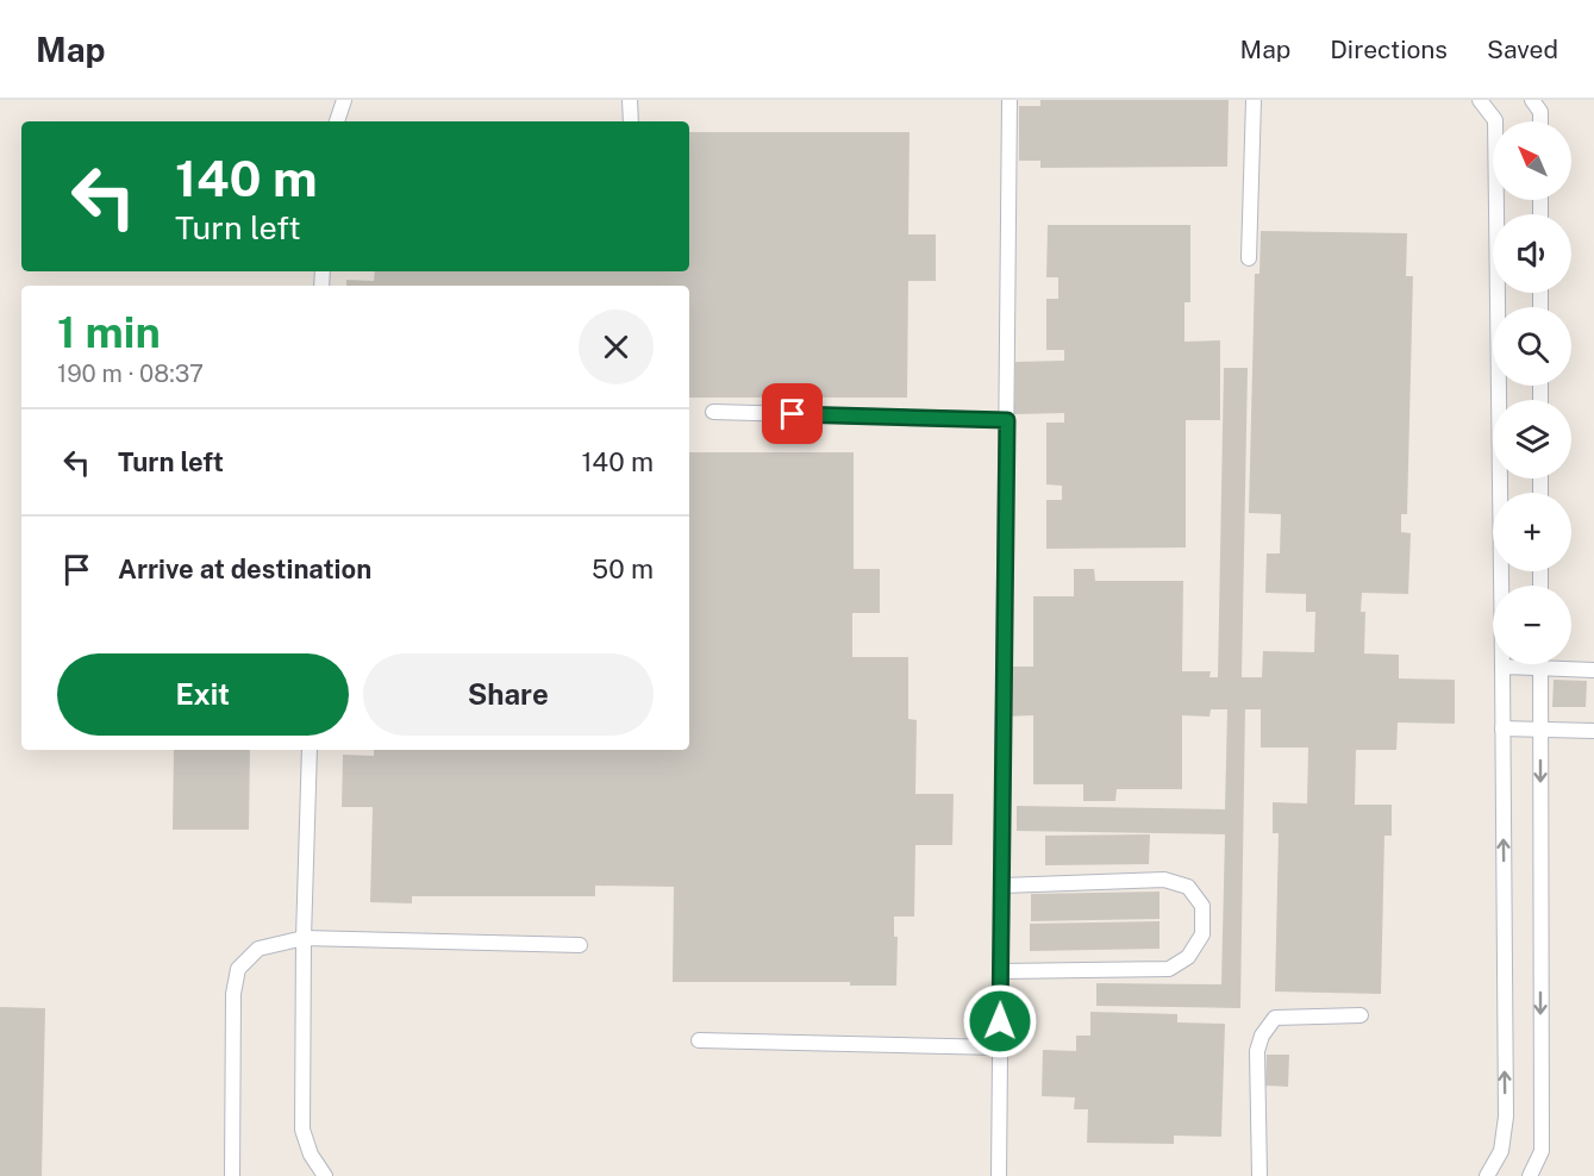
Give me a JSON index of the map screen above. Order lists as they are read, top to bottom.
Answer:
{
  "north": "top left",
  "page": {
    "header": "Map",
    "nav": ["Map", "Directions", "Saved"],
    "map_buttons": ["+", "−"],
    "turn": ["140 m", "Turn left"],
    "heading": ["1 min", "190 m · 08:37"],
    "list": [
      {
        "name": "Turn left",
        "value": "140 m"
      },
      {
        "name": "Arrive at destination",
        "value": "50 m"
      }
    ],
    "buttons": ["Exit", "Share"]
  }
}
